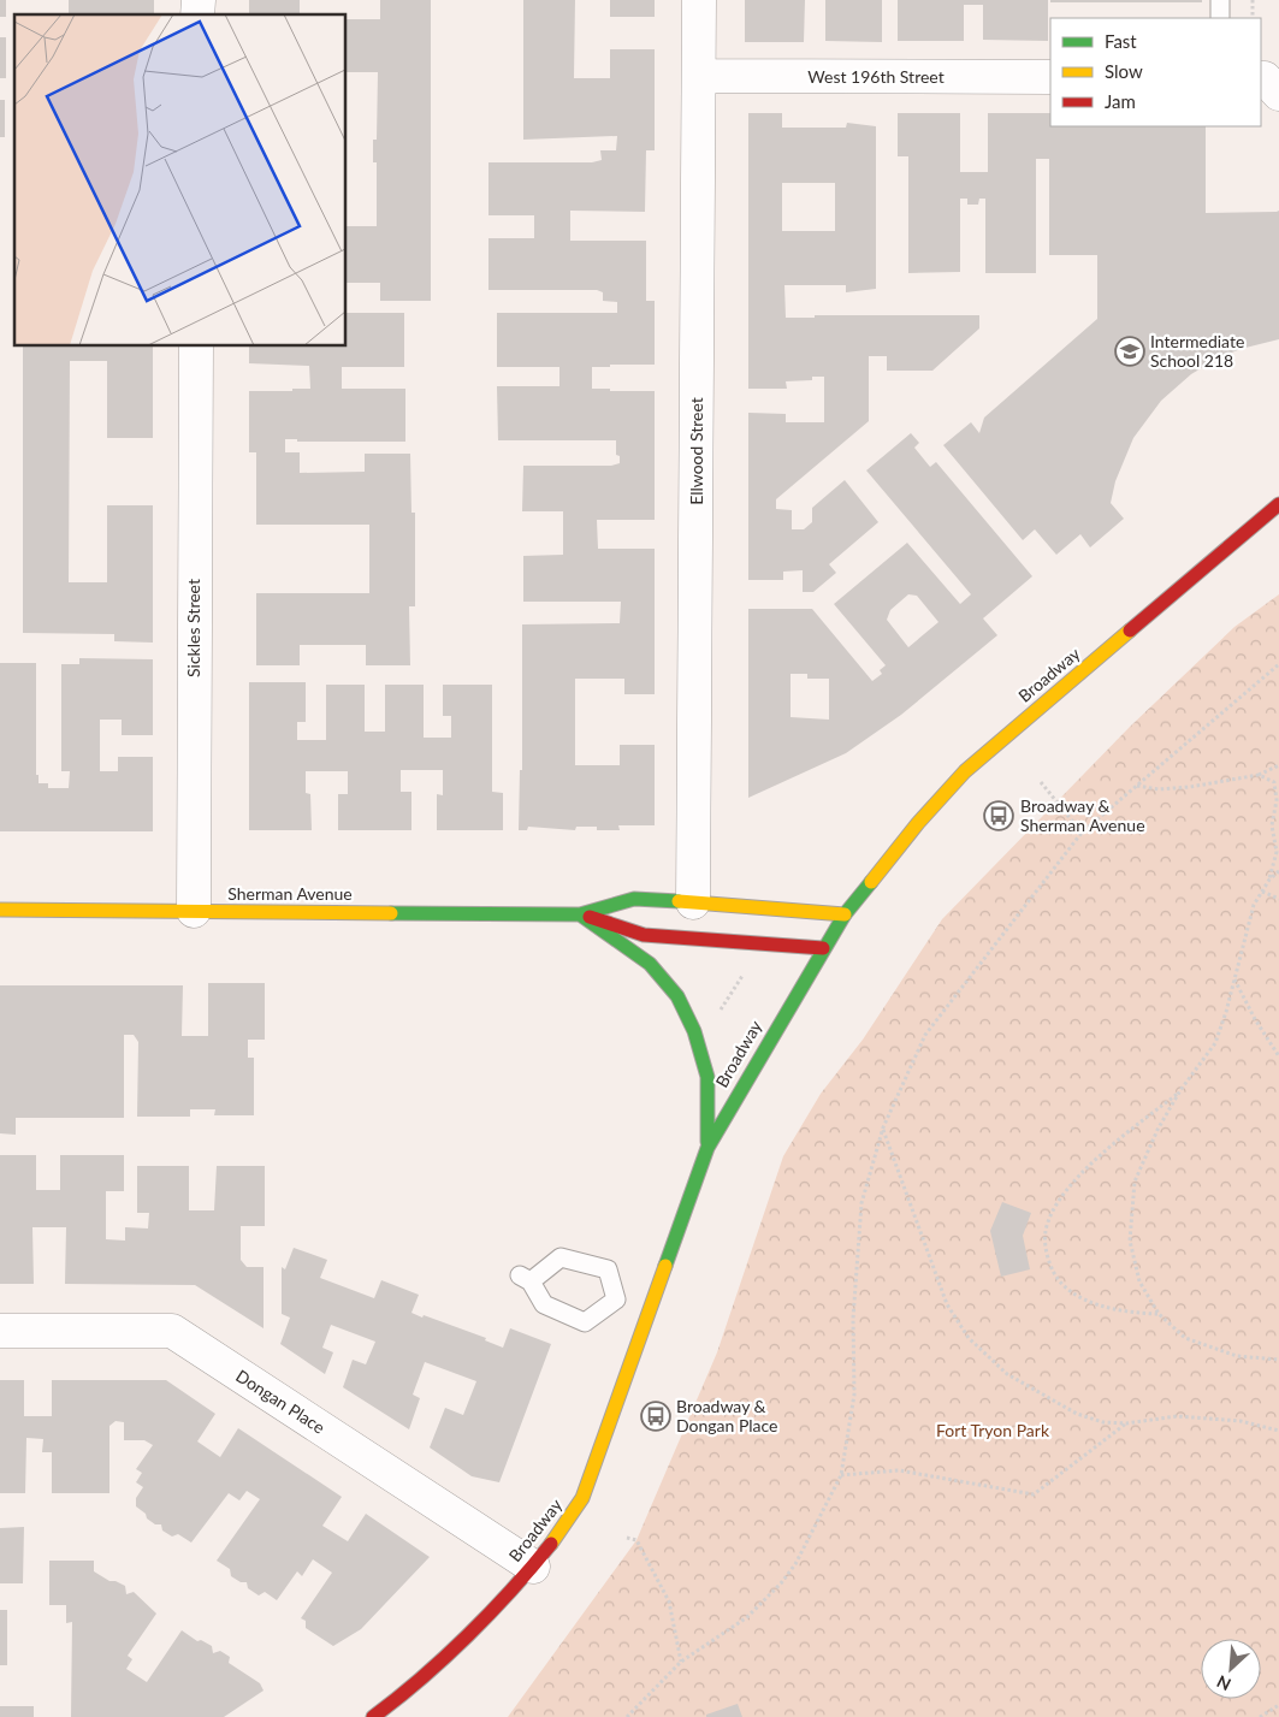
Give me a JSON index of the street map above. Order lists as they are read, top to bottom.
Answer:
{
  "streets": {
    "main road": ["Broadway", "Sherman Avenue"],
    "street": [
      "West 196th Street",
      "Ellwood Street",
      "Sickles Street",
      "Dongan Place"
    ]
  },
  "crossings": [
    ["West 196th Street", "Ellwood Street"],
    ["Ellwood Street", "Sherman Avenue"],
    ["Sickles Street", "Sherman Avenue"],
    ["Broadway", "Sherman Avenue"],
    ["Broadway", "Dongan Place"]
  ],
  "parks": ["Fort Tryon Park"],
  "places": {
    "school or university": ["Intermediate School 218"],
    "bus stop": ["Broadway & Sherman Avenue", "Broadway & Dongan Place"]
  },
  "legend": ["Fast", "Slow", "Jam"],
  "north": "bottom left"
}
